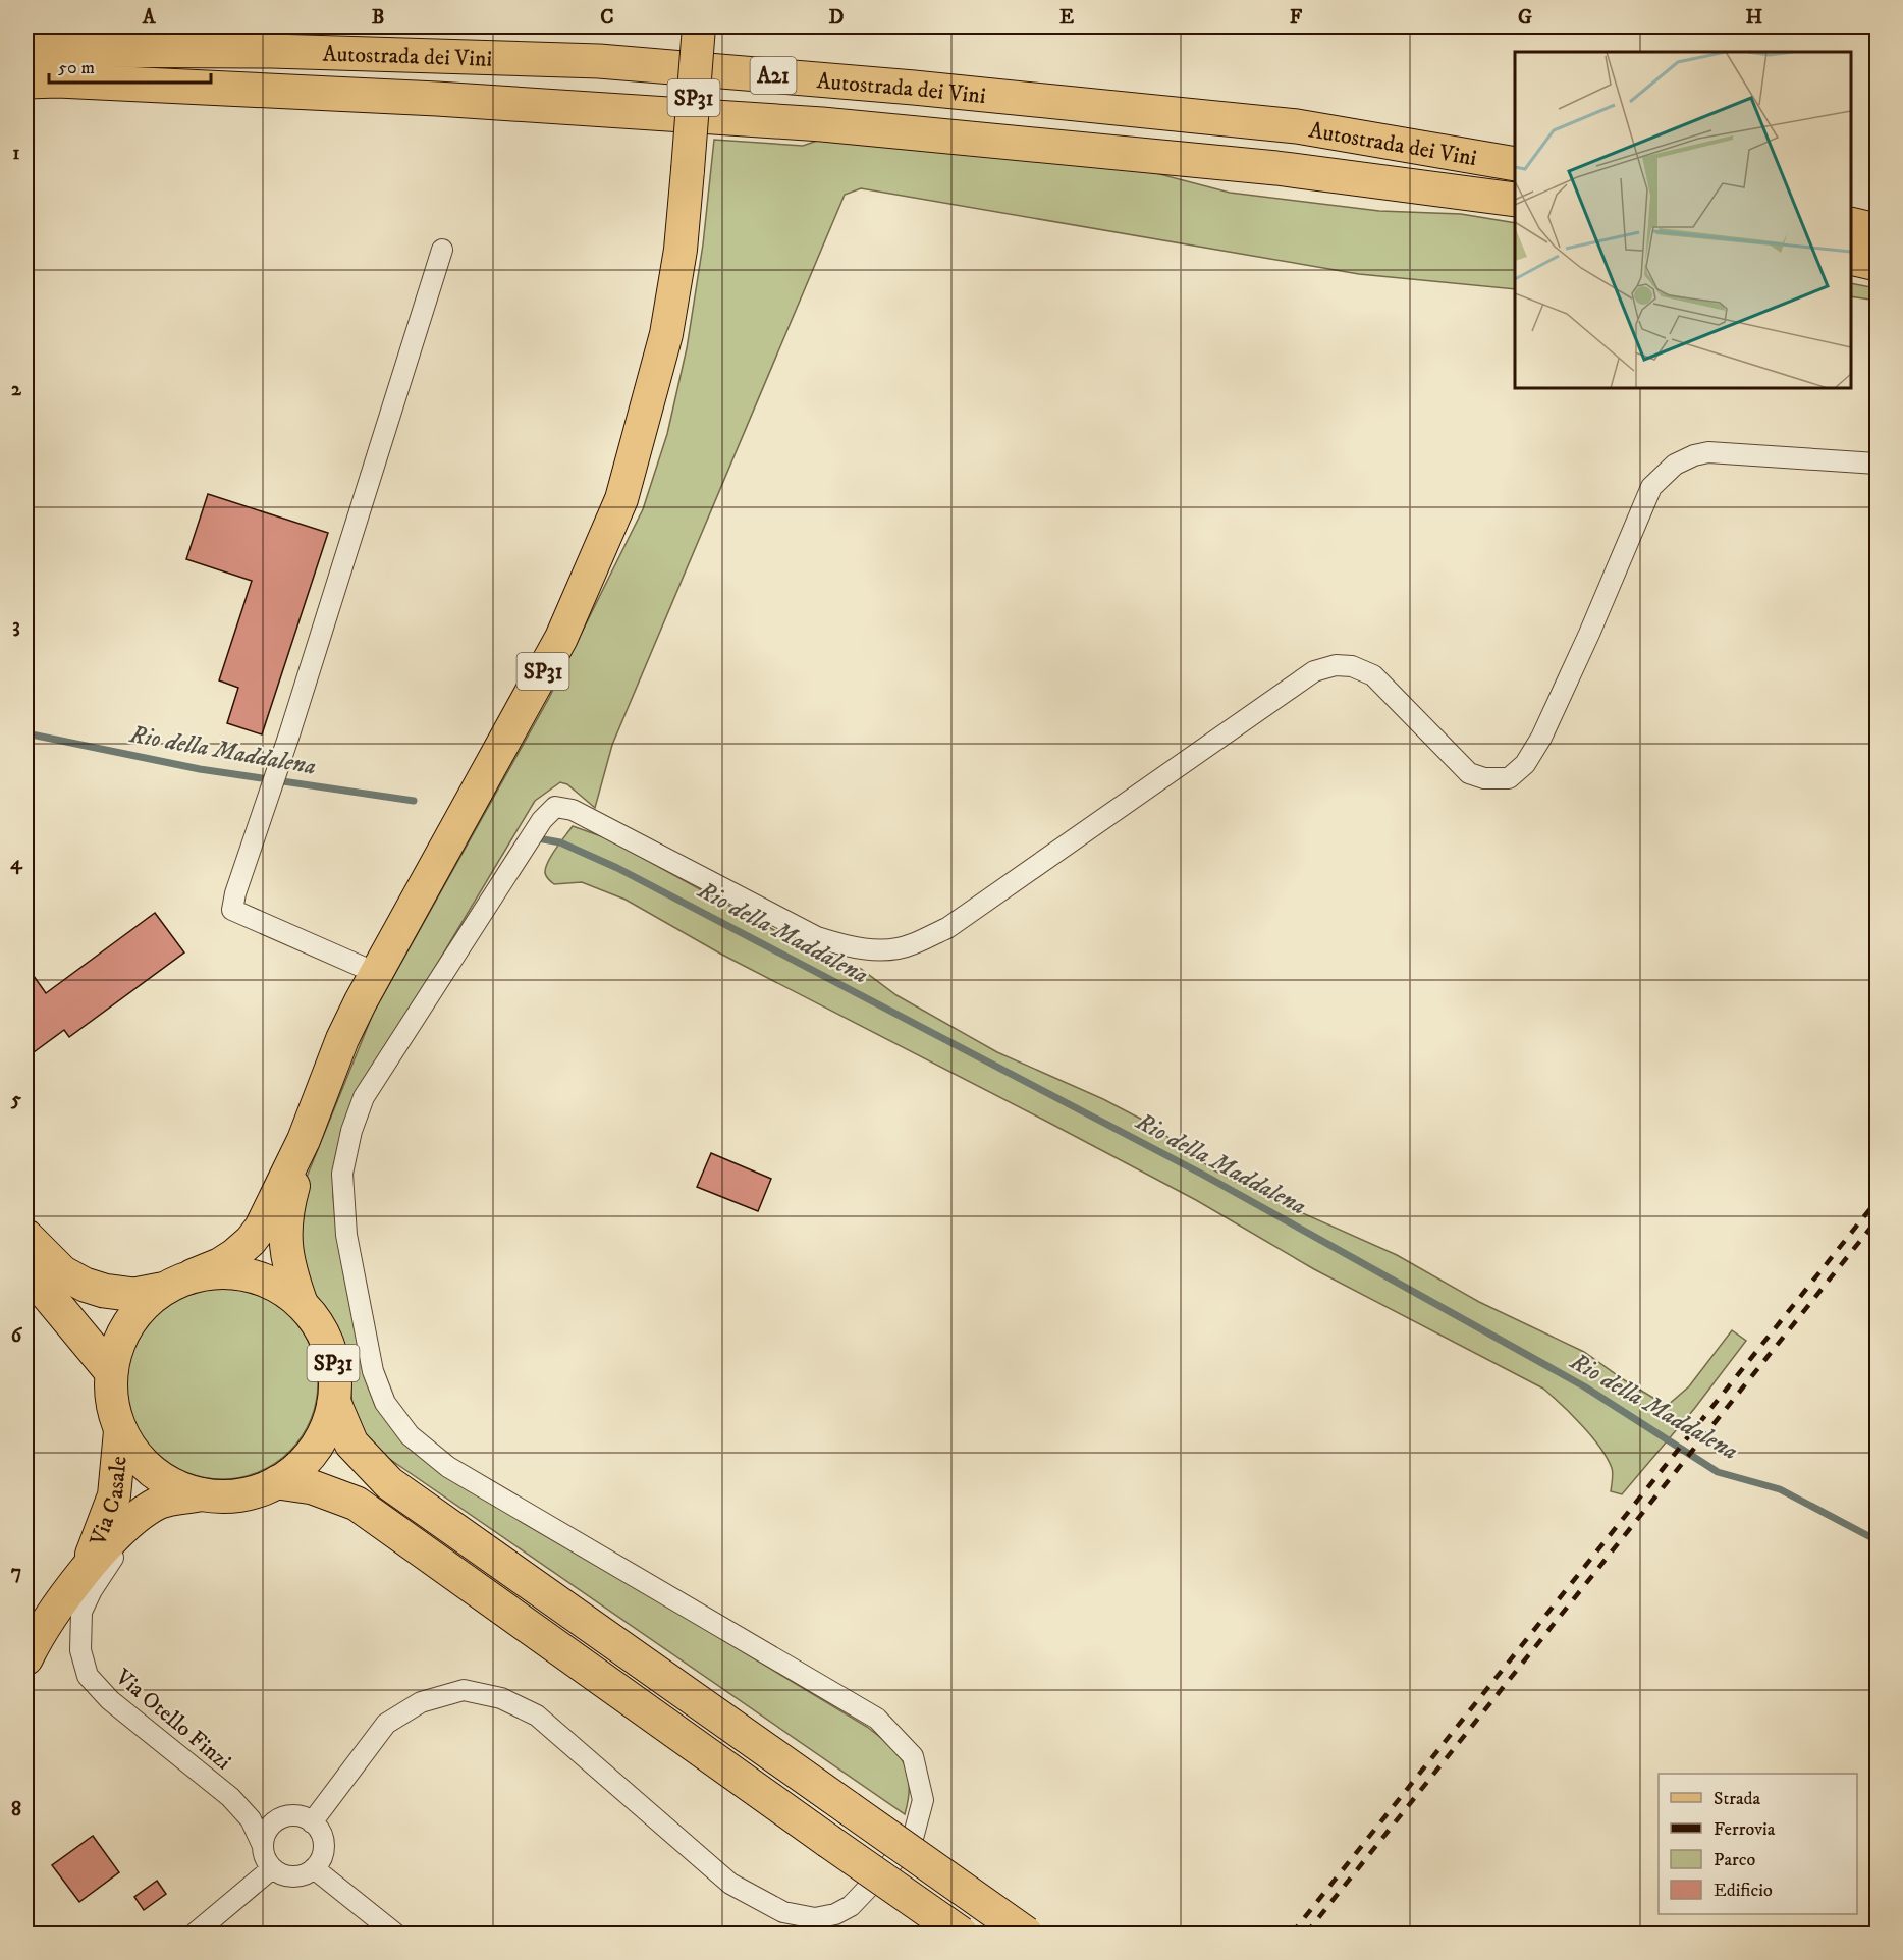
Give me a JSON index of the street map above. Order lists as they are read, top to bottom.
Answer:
{
  "streets": {
    "highway": ["Autostrada dei Vini", "A21"],
    "main road": ["SP31", "Via Casale"],
    "street": ["Via Otello Finzi"]
  },
  "crossings": [
    ["SP31", "Via Casale"],
    ["Via Casale", "Via Otello Finzi"]
  ],
  "water": ["Rio della Maddalena"],
  "legend": [
    "Strada",
    "Ferrovia",
    "Parco",
    "Edificio"
  ],
  "scale_bar": "50 m",
  "grid": {
    "columns": [
      "A",
      "B",
      "C",
      "D",
      "E",
      "F",
      "G",
      "H"
    ],
    "rows": [
      "1",
      "2",
      "3",
      "4",
      "5",
      "6",
      "7",
      "8"
    ]
  }
}
